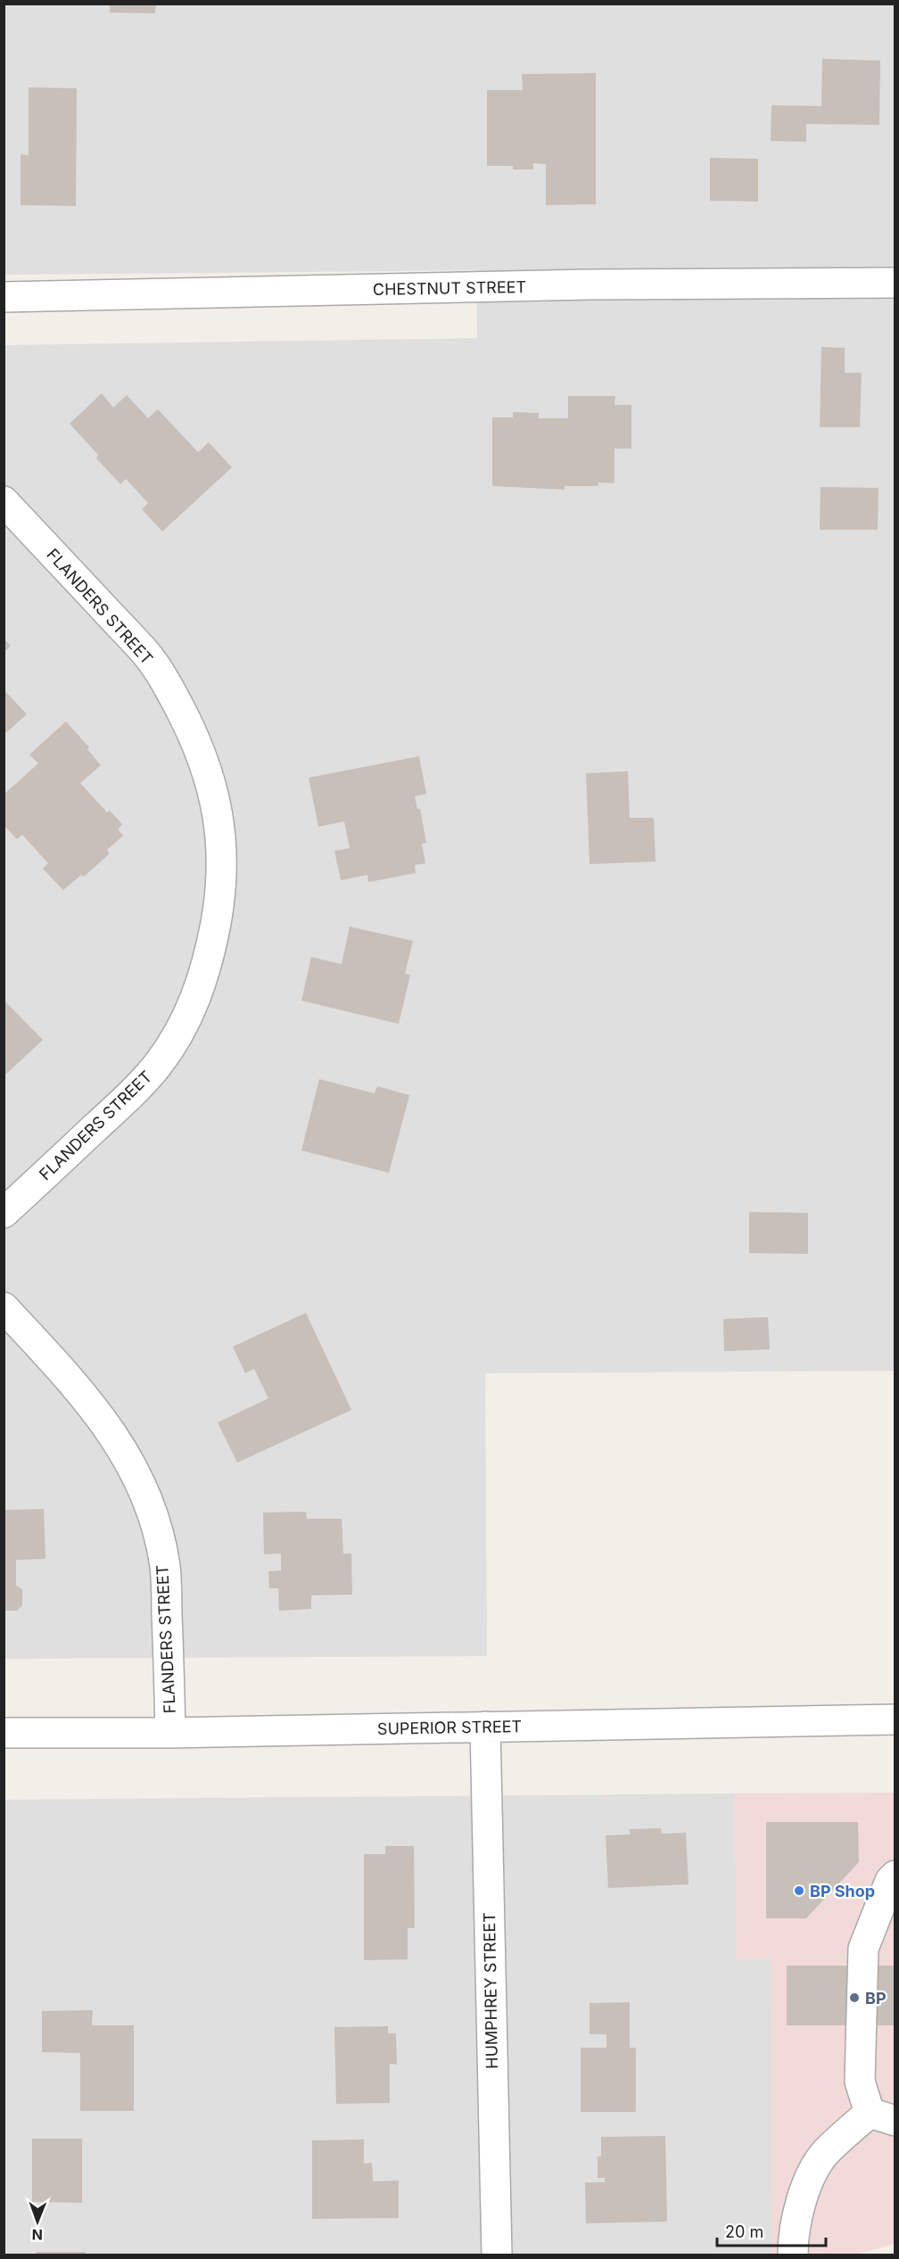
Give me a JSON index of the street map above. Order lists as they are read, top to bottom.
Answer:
{
  "streets": {
    "street": [
      "CHESTNUT STREET",
      "FLANDERS STREET",
      "SUPERIOR STREET",
      "HUMPHREY STREET"
    ]
  },
  "crossings": [
    ["FLANDERS STREET", "SUPERIOR STREET"],
    ["SUPERIOR STREET", "HUMPHREY STREET"]
  ],
  "places": ["BP Shop", "BP"],
  "scale_bar": "20 m",
  "north": "bottom"
}
